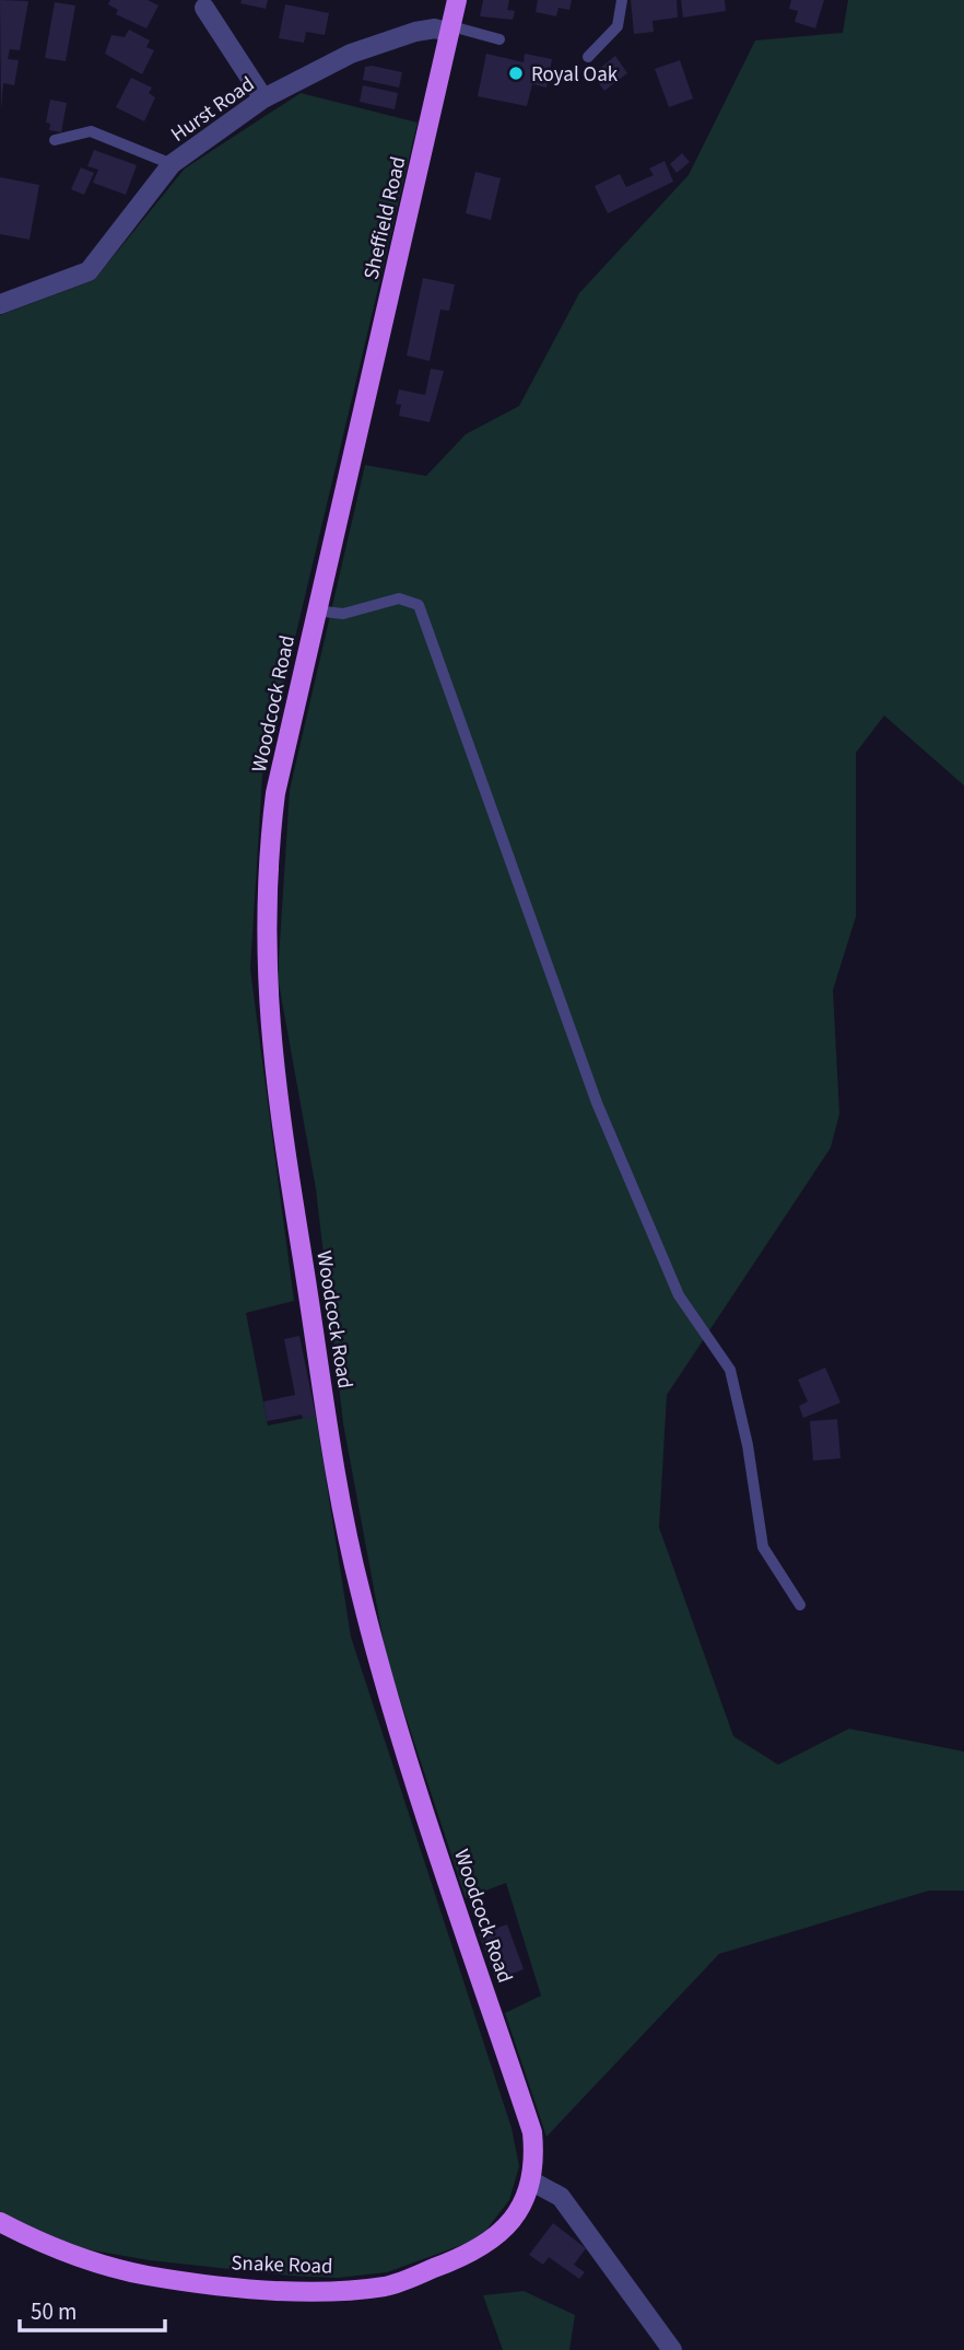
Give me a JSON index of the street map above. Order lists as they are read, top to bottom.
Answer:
{
  "streets": {
    "main road": ["Sheffield Road", "Woodcock Road", "Snake Road"],
    "street": ["Hurst Road"]
  },
  "crossings": [
    ["Hurst Road", "Sheffield Road"],
    ["Sheffield Road", "Woodcock Road"],
    ["Woodcock Road", "Snake Road"]
  ],
  "places": ["Royal Oak"],
  "scale_bar": "50 m"
}
